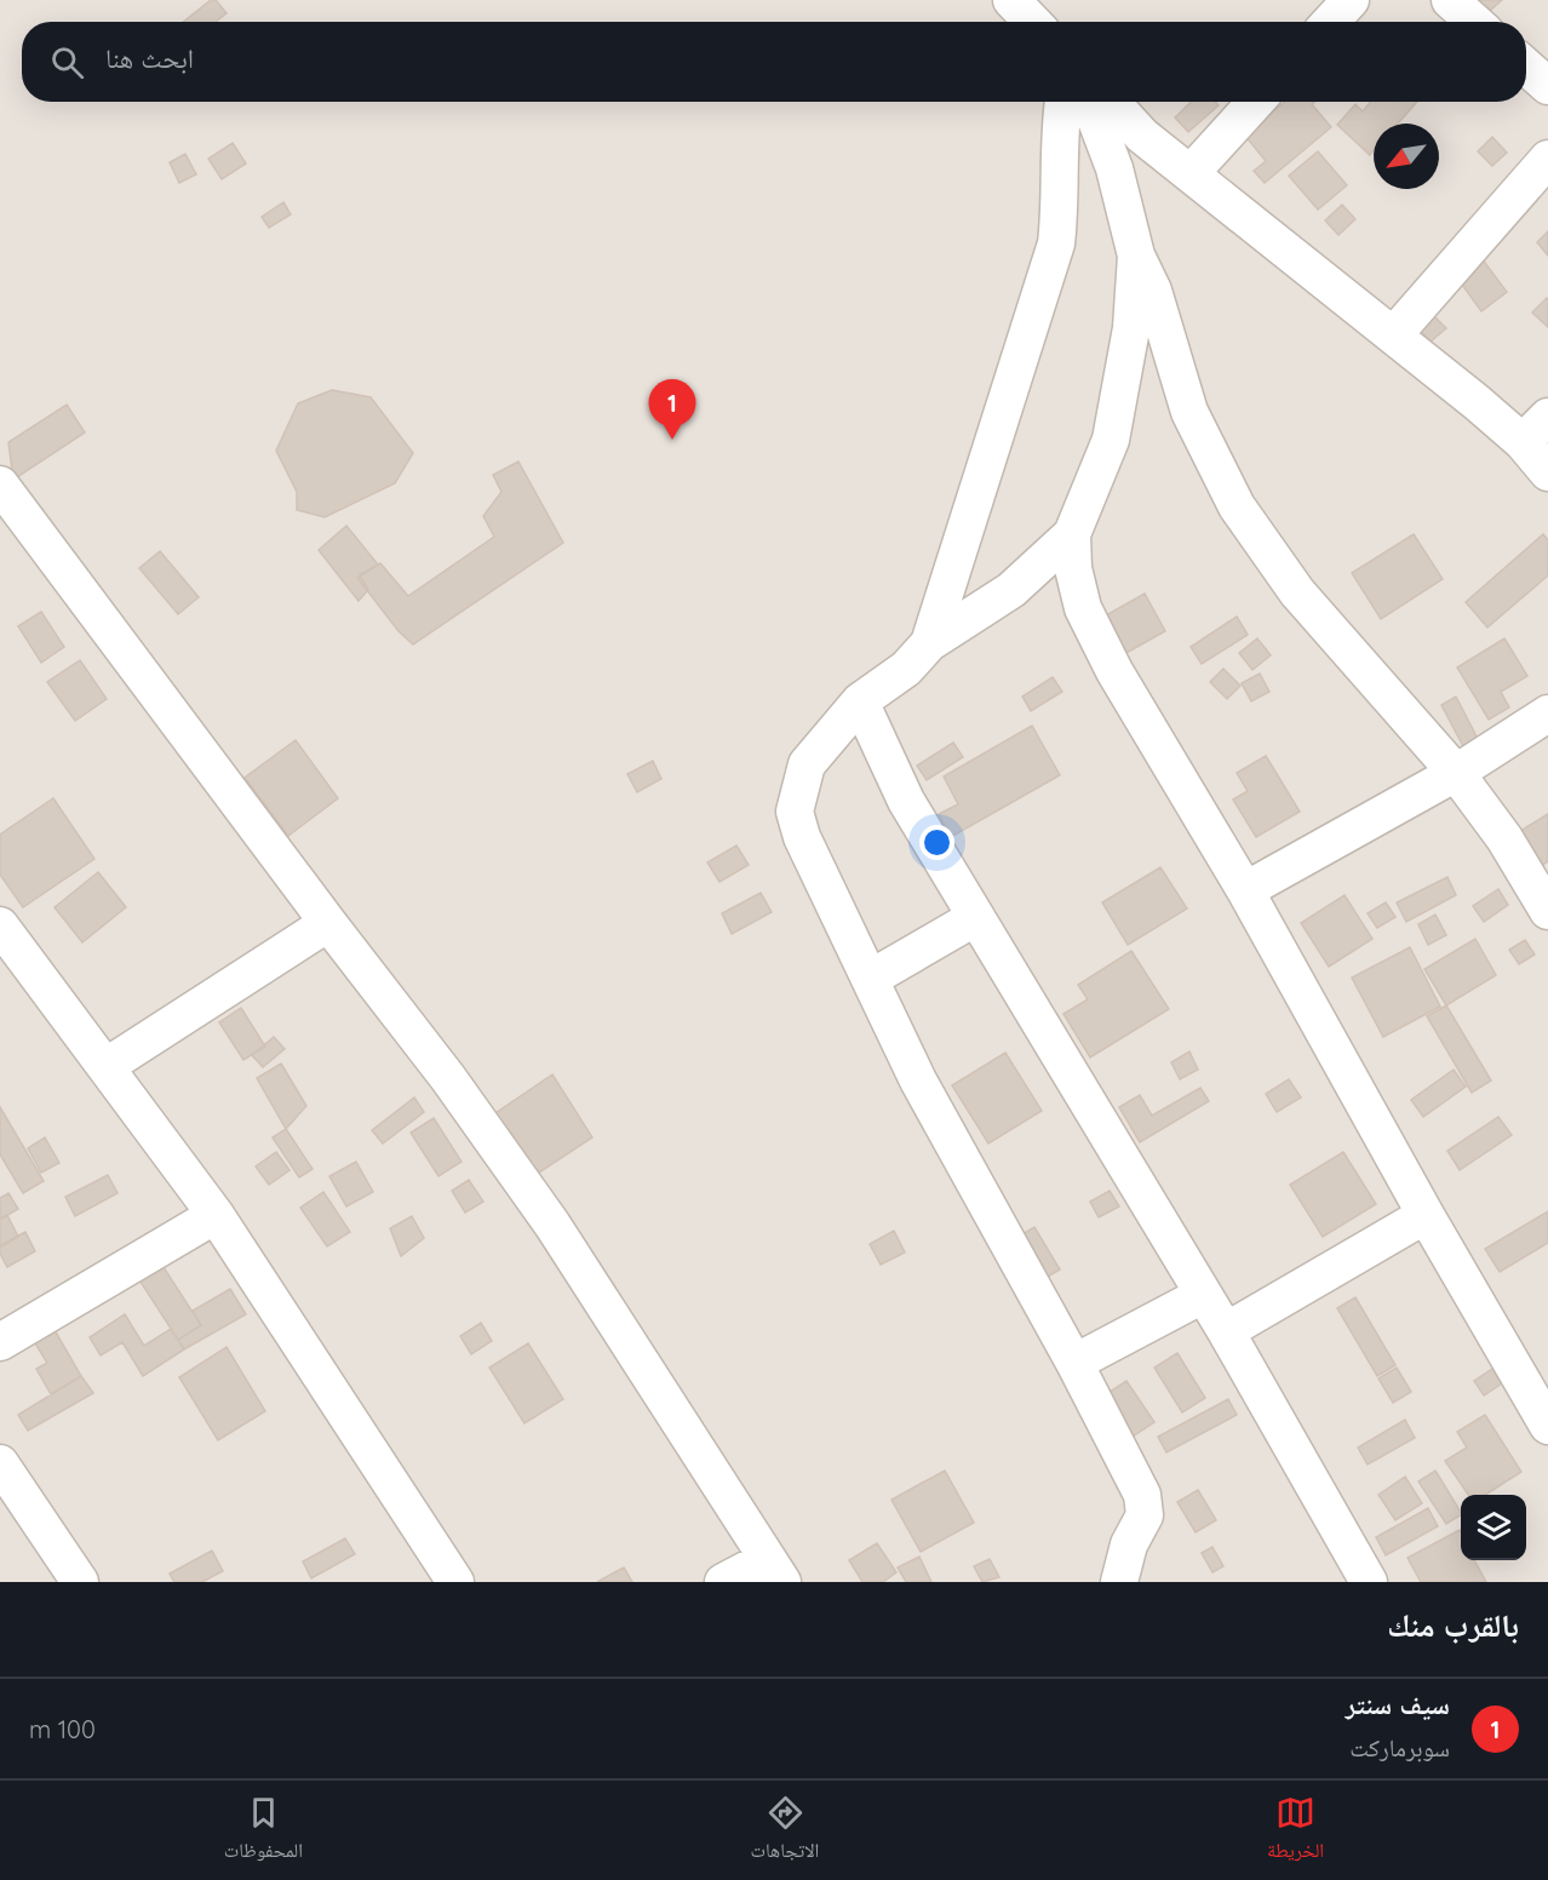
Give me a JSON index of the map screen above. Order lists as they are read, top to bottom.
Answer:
{
  "north": "bottom left",
  "page": {
    "search": "ابحث هنا",
    "pins": "1",
    "heading": "بالقرب منك",
    "list": [
      {
        "mark": "1",
        "name": "سيف سنتر",
        "note": "سوبرماركت",
        "value": "100 m"
      }
    ],
    "nav": ["الخريطة", "الاتجاهات", "المحفوظات"]
  }
}
